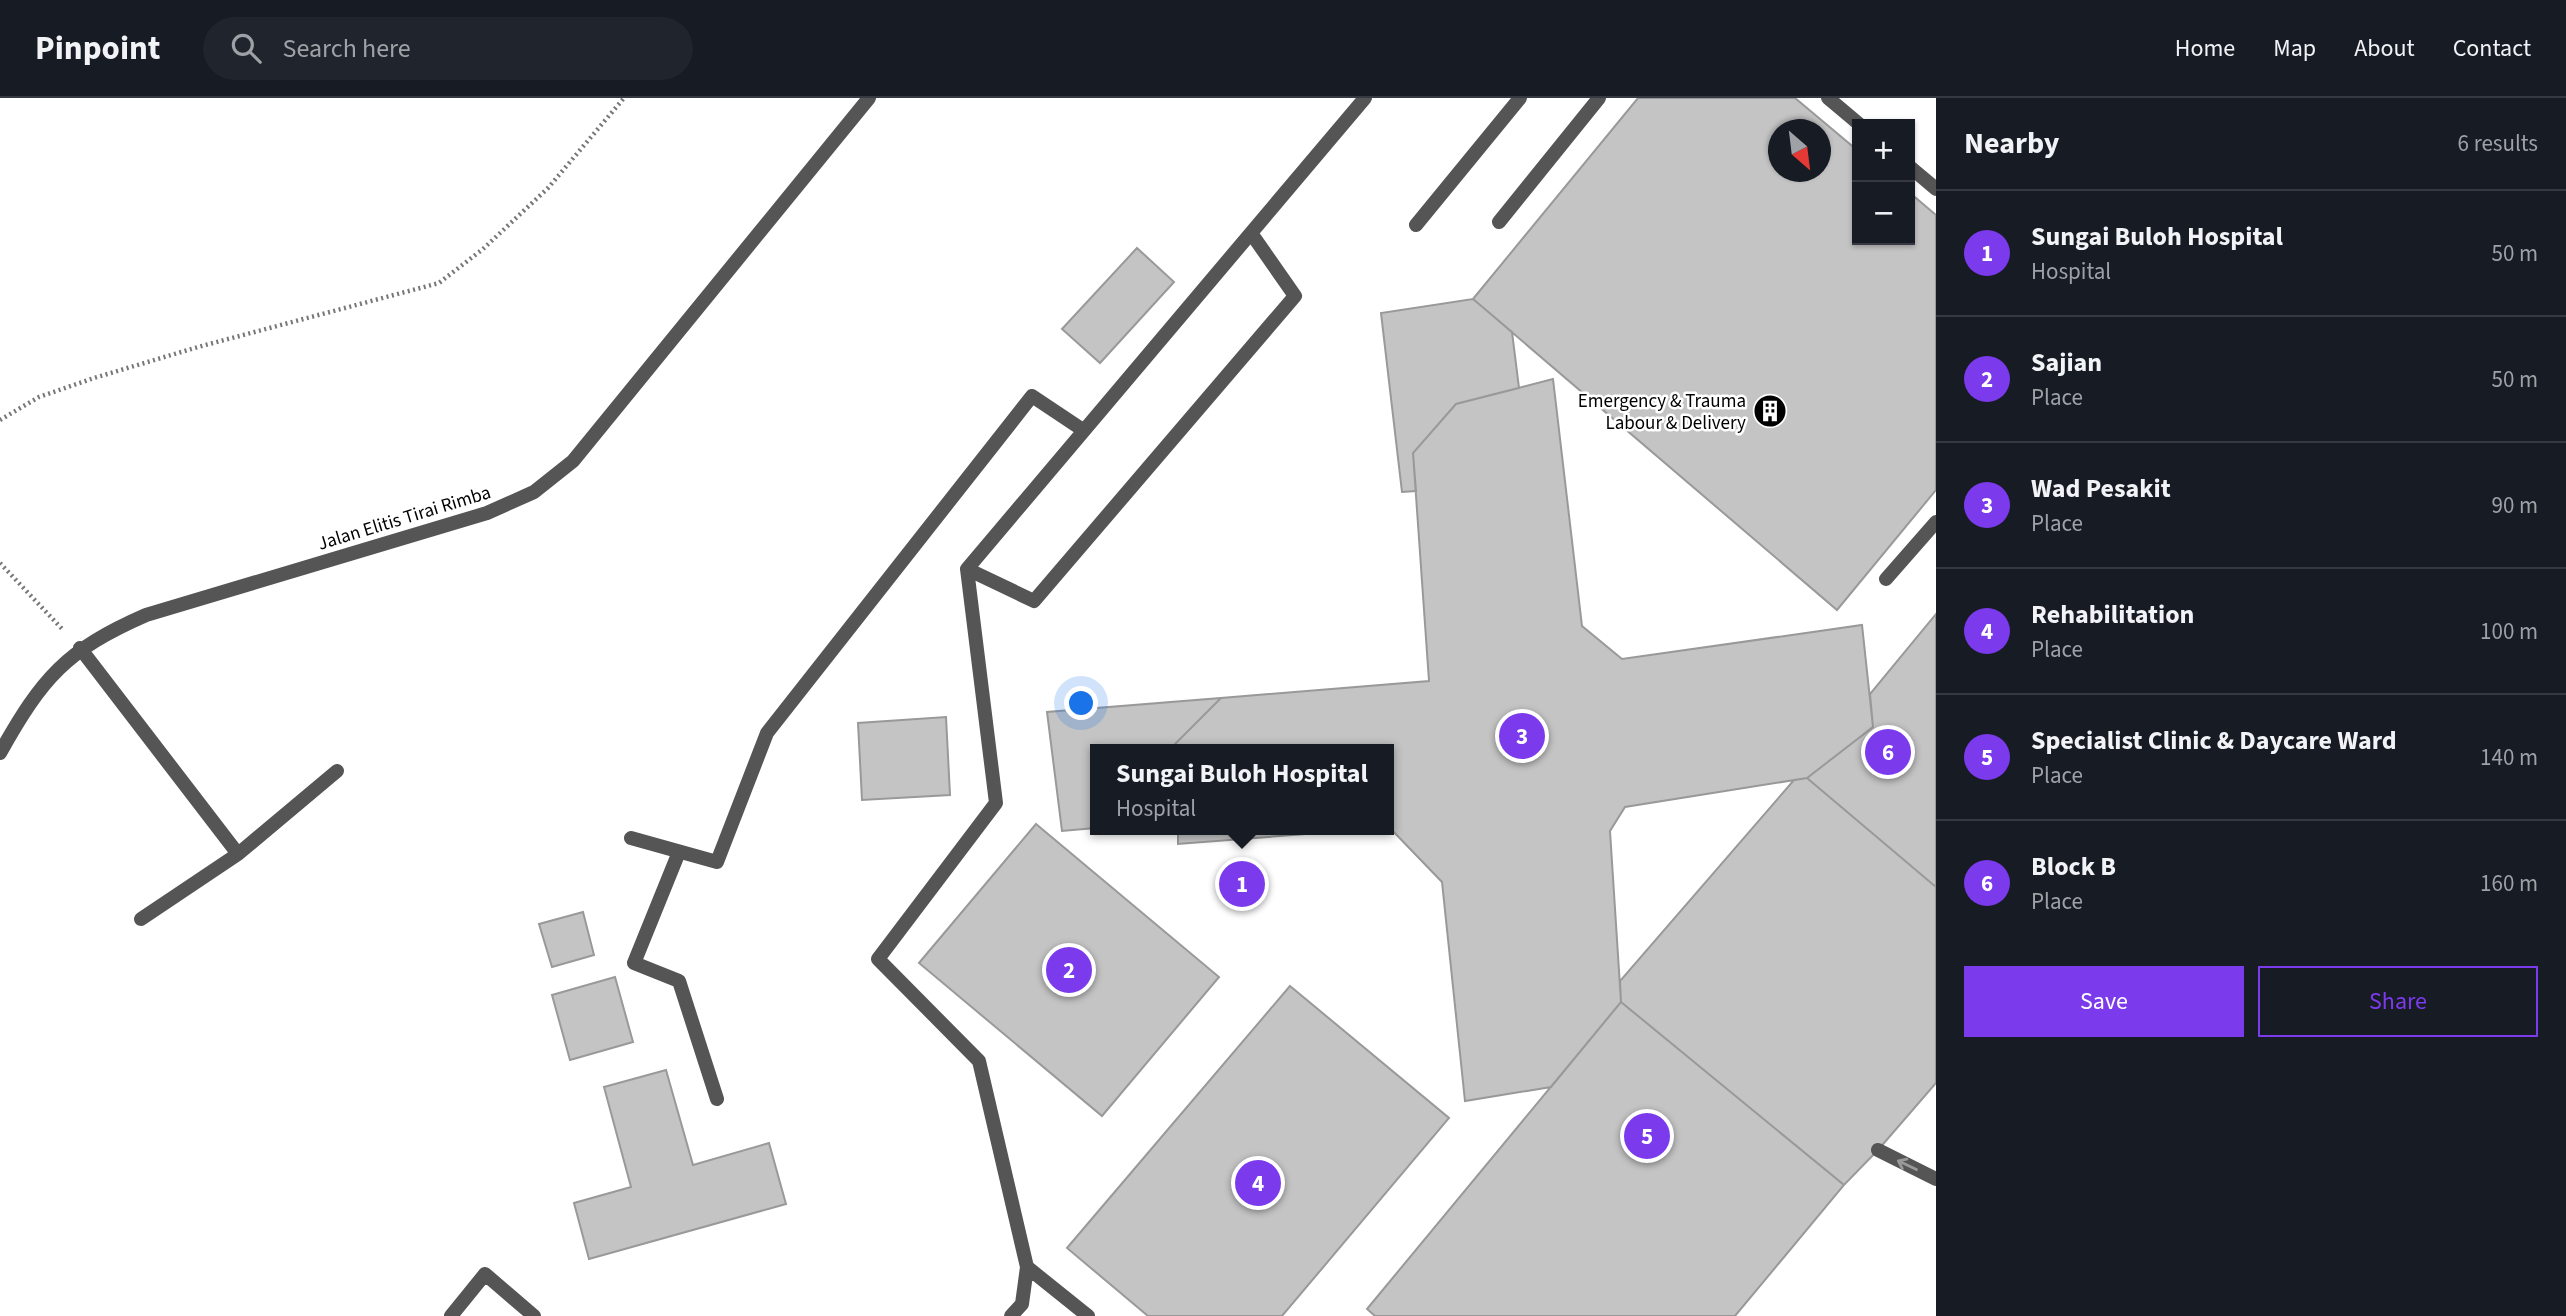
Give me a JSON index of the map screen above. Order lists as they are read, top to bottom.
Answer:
{
  "streets": {
    "street": ["Jalan Elitis Tirai Rimba"]
  },
  "places": {
    "building": ["Emergency & Trauma Labour & Delivery"]
  },
  "north": "bottom right",
  "page": {
    "header": "Pinpoint",
    "search": "Search here",
    "nav": [
      "Home",
      "Map",
      "About",
      "Contact"
    ],
    "heading": ["Nearby", "6 results"],
    "map_buttons": ["+", "−"],
    "list": [
      {
        "mark": "1",
        "name": "Sungai Buloh Hospital",
        "note": "Hospital",
        "value": "50 m"
      },
      {
        "mark": "2",
        "name": "Sajian",
        "note": "Place",
        "value": "50 m"
      },
      {
        "mark": "3",
        "name": "Wad Pesakit",
        "note": "Place",
        "value": "90 m"
      },
      {
        "mark": "4",
        "name": "Rehabilitation",
        "note": "Place",
        "value": "100 m"
      },
      {
        "mark": "5",
        "name": "Specialist Clinic & Daycare Ward",
        "note": "Place",
        "value": "140 m"
      },
      {
        "mark": "6",
        "name": "Block B",
        "note": "Place",
        "value": "160 m"
      }
    ],
    "pins": [
      "3",
      "6",
      "1",
      "2",
      "5",
      "4"
    ],
    "popup": ["Sungai Buloh Hospital", "Hospital"],
    "buttons": ["Save", "Share"]
  }
}
